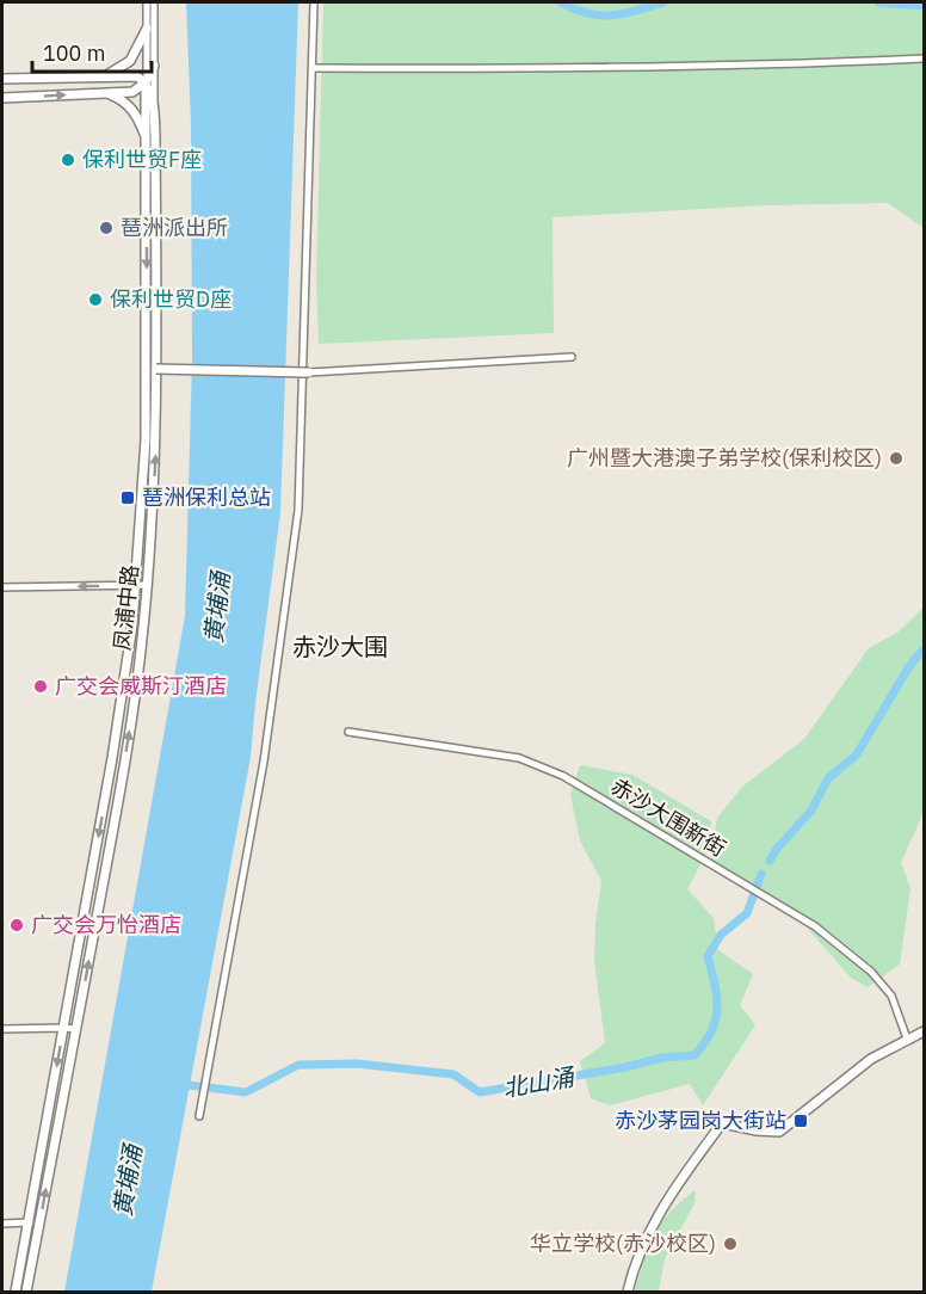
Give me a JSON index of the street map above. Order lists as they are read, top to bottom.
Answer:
{
  "streets": {
    "street": ["凤浦中路", "赤沙大围新街"]
  },
  "districts": ["赤沙大围"],
  "water": ["黄埔涌", "北山涌"],
  "places": {
    "other": [
      "保利世贸F座",
      "琶洲派出所",
      "保利世贸D座",
      "广州暨大港澳子弟学校(保利校区)",
      "广交会威斯汀酒店",
      "广交会万怡酒店",
      "华立学校(赤沙校区)"
    ],
    "transit": ["琶洲保利总站", "赤沙茅园岗大街站"]
  },
  "scale_bar": "100 m"
}
